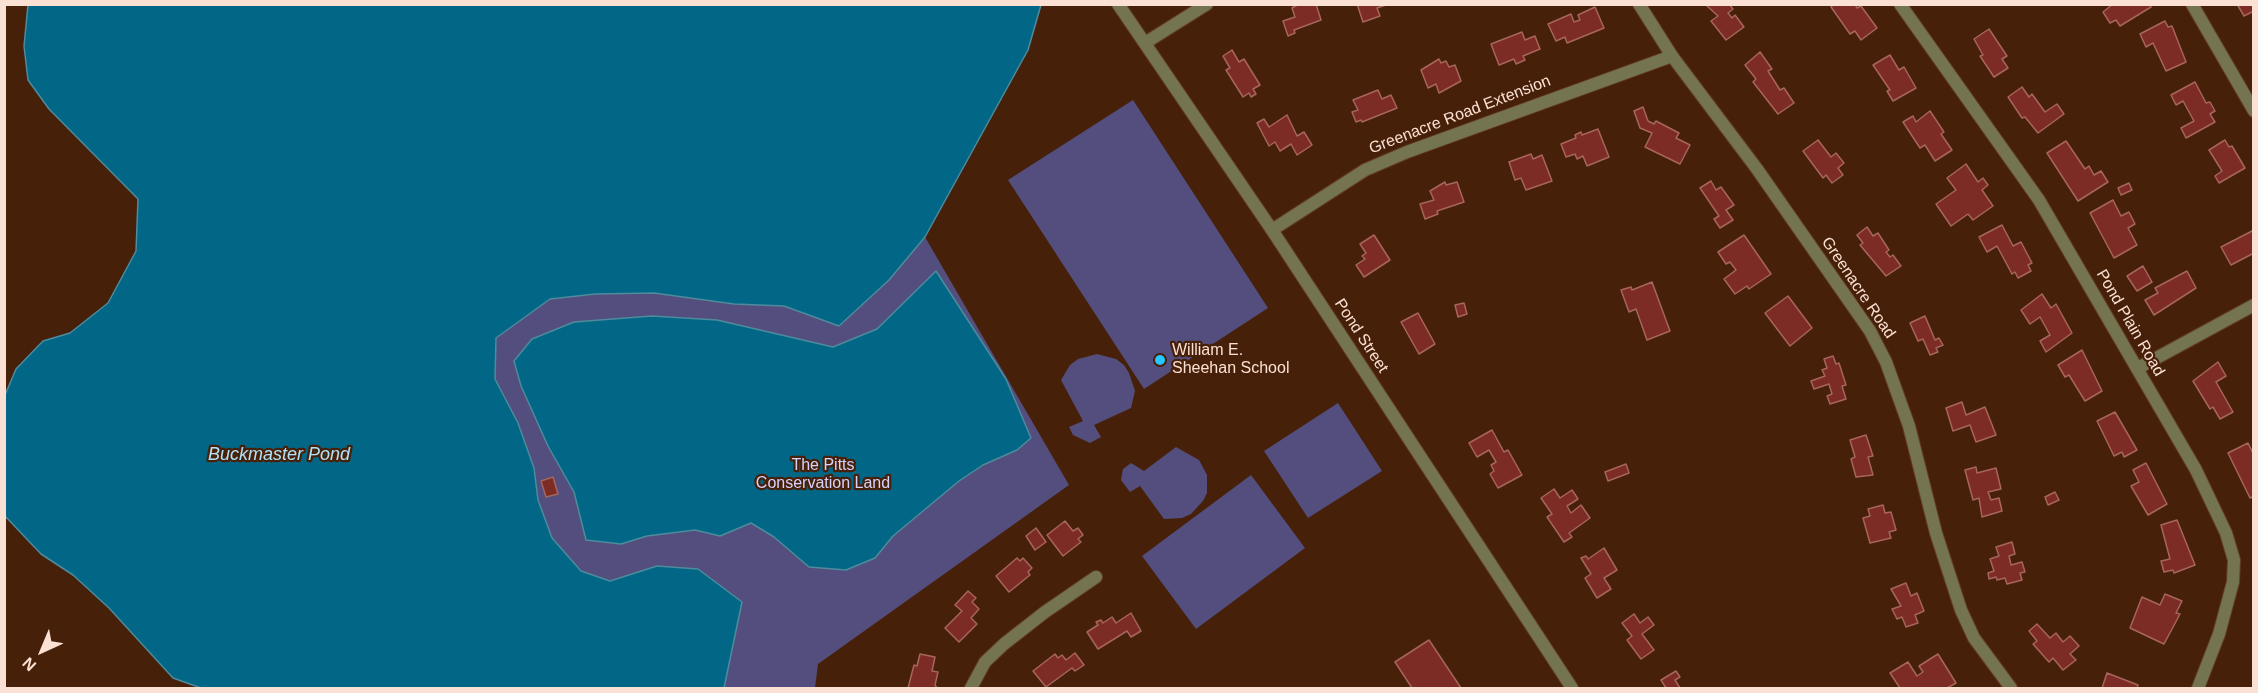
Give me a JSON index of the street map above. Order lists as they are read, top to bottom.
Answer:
{
  "streets": {
    "street": [
      "Greenacre Road Extension",
      "Greenacre Road",
      "Pond Plain Road",
      "Pond Street"
    ]
  },
  "crossings": [
    ["Greenacre Road Extension", "Greenacre Road"],
    ["Greenacre Road Extension", "Pond Street"]
  ],
  "water": ["Buckmaster Pond"],
  "parks": ["The Pitts Conservation Land"],
  "places": ["William E. Sheehan School"],
  "north": "bottom left"
}
